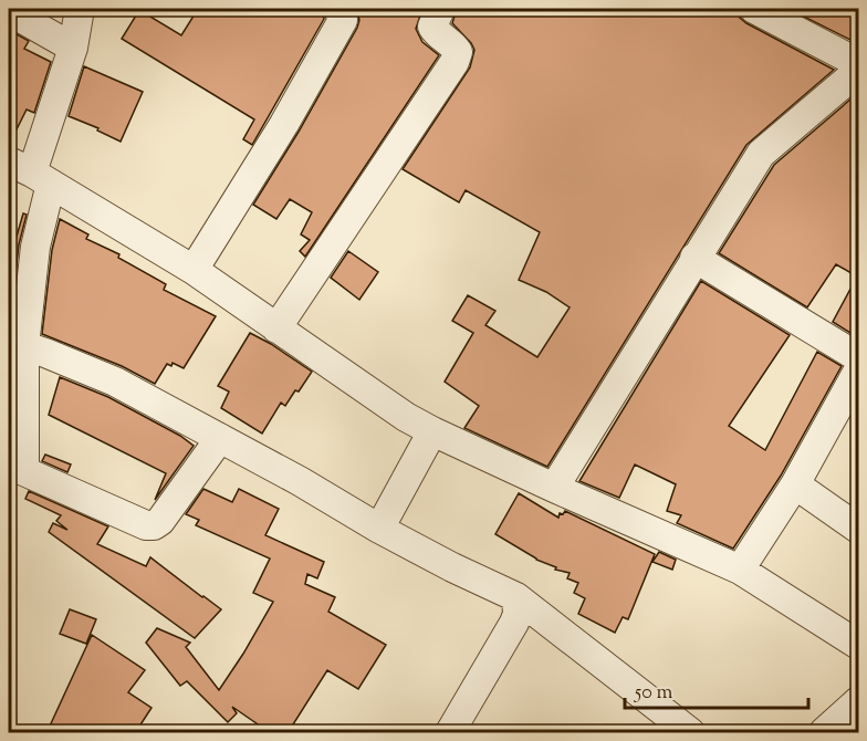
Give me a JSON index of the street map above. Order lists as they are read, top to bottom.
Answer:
{
  "scale_bar": "50 m"
}
